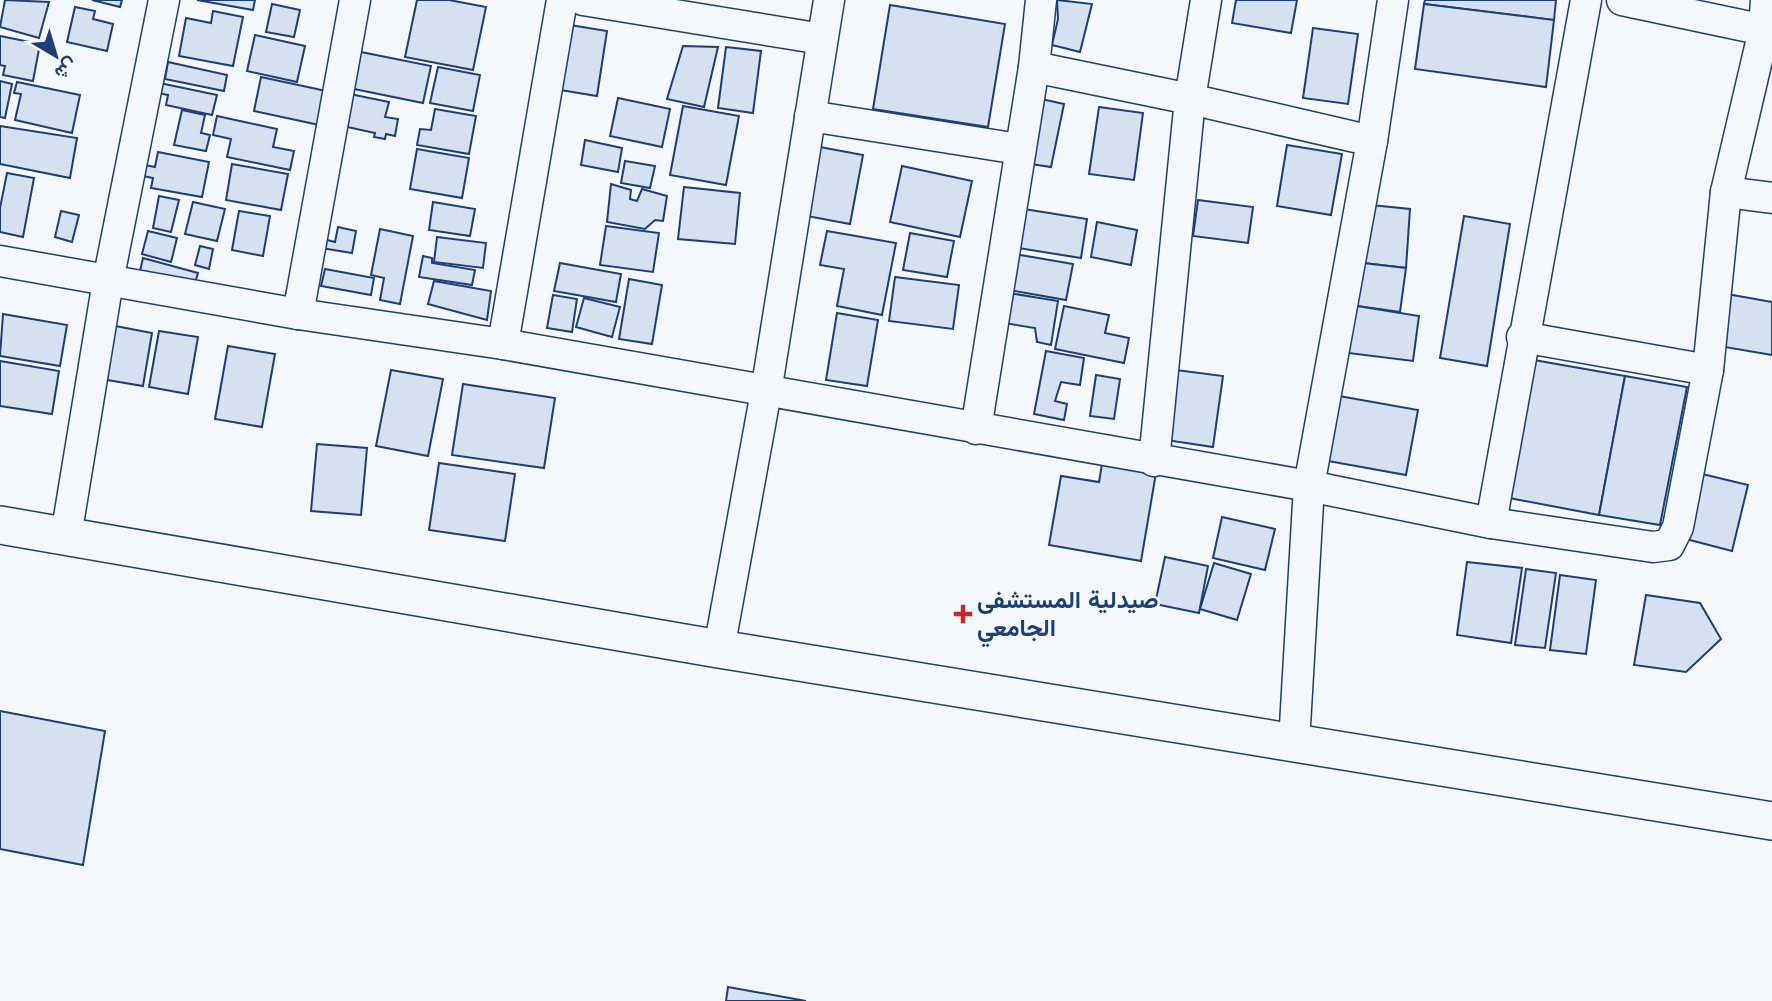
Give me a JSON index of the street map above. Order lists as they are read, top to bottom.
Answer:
{
  "places": {
    "health": ["صيدلية المستشفى الجامعي"]
  },
  "north": "bottom right"
}
